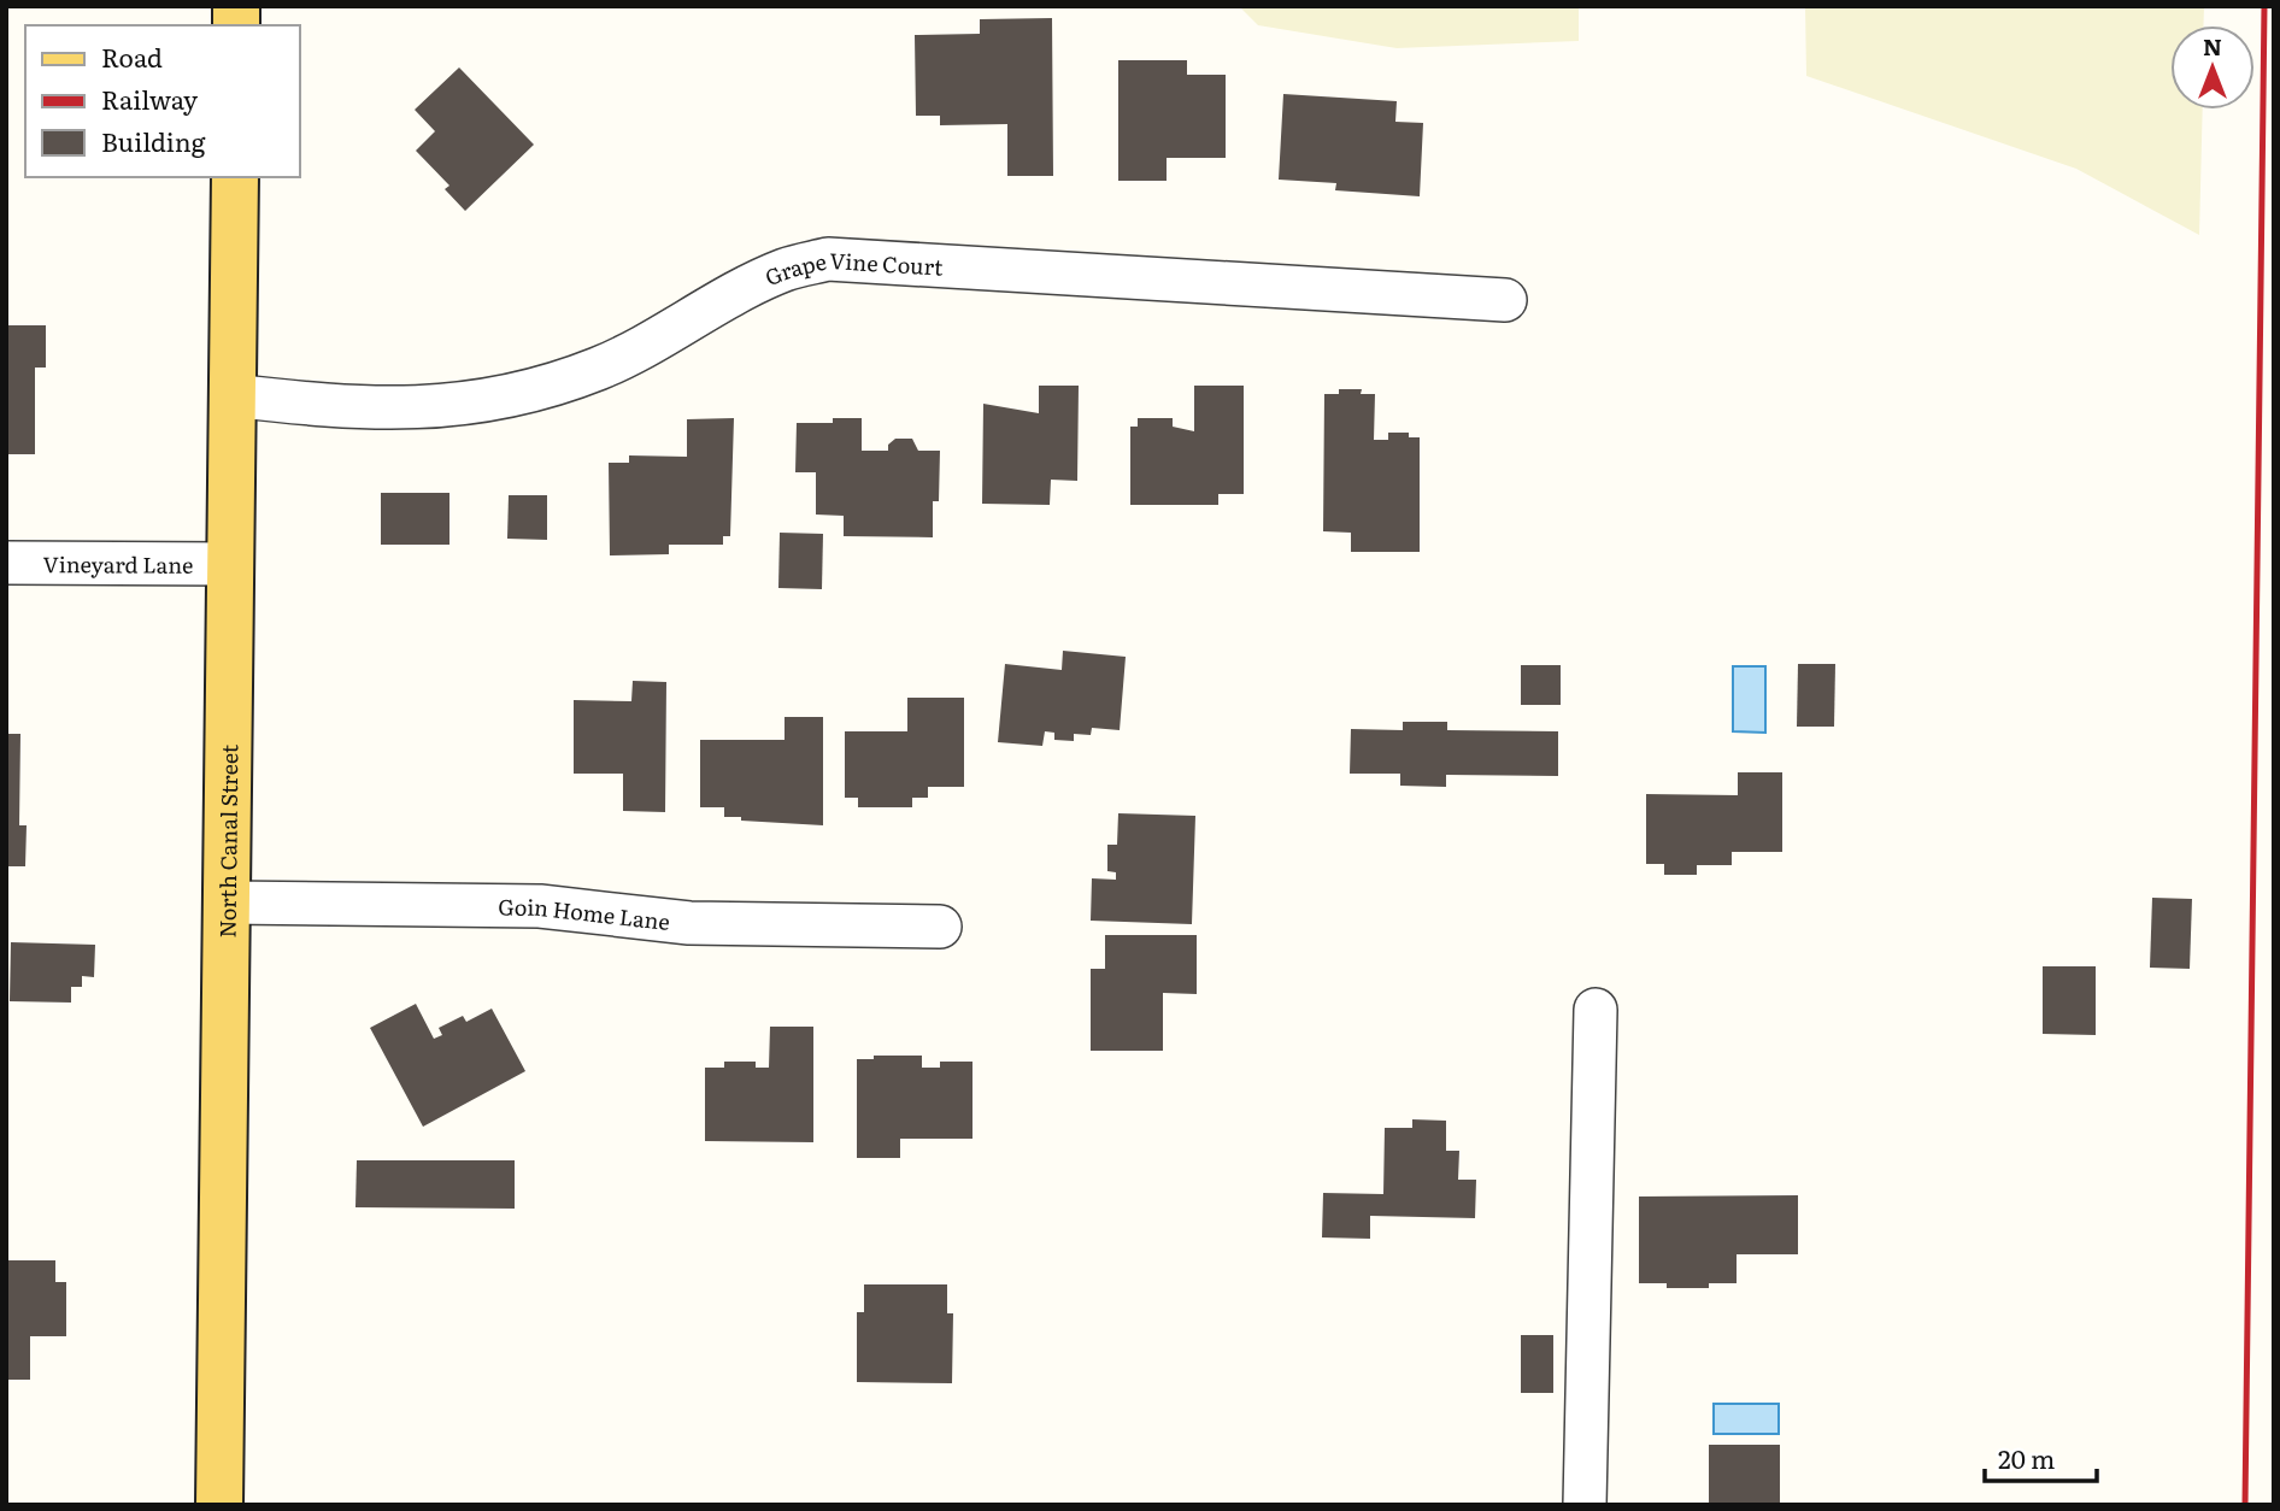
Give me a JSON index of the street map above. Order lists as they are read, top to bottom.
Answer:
{
  "streets": {
    "main road": ["North Canal Street"],
    "street": ["Grape Vine Court", "Vineyard Lane", "Goin Home Lane"]
  },
  "crossings": [
    ["Grape Vine Court", "North Canal Street"],
    ["Vineyard Lane", "North Canal Street"],
    ["North Canal Street", "Goin Home Lane"]
  ],
  "legend": ["Road", "Railway", "Building"],
  "scale_bar": "20 m",
  "north": "top"
}
